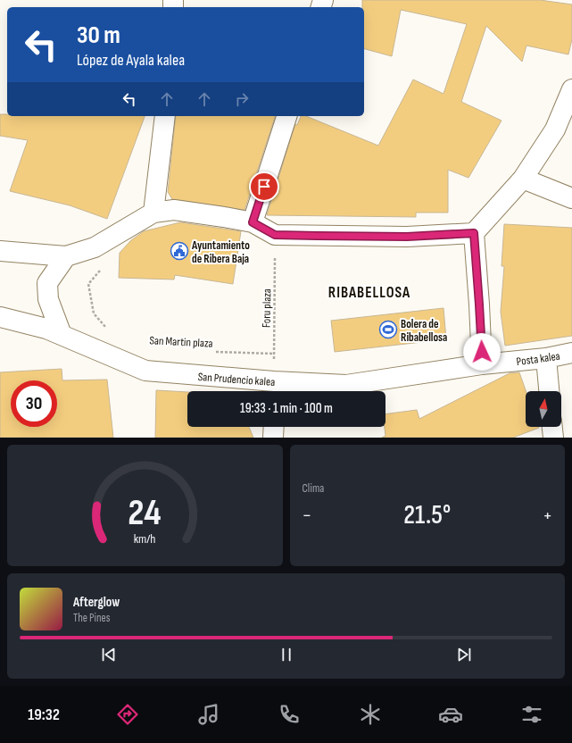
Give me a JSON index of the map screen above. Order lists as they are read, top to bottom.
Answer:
{
  "streets": {
    "street": ["Posta kalea", "San Prudencio kalea"],
    "path": ["Foru plaza", "San Martin plaza"]
  },
  "crossings": [
    ["Foru plaza", "San Martin plaza"],
    ["Foru plaza", "San Prudencio kalea"],
    ["Posta kalea", "San Prudencio kalea"]
  ],
  "districts": ["RIBABELLOSA"],
  "places": {
    "public building": ["Ayuntamiento de Ribera Baja"],
    "sports": ["Bolera de Ribabellosa"]
  },
  "north": "top",
  "page": {
    "turn": ["30 m", "López de Ayala kalea"],
    "limit": "30",
    "trip": "19:33 · 1 min · 100 m",
    "tile": "Clima",
    "heat": ["−", "21.5°", "+"],
    "song": ["Afterglow", "The Pines"],
    "tabs": "19:32",
    "gauge": ["24", "km/h"]
  }
}
